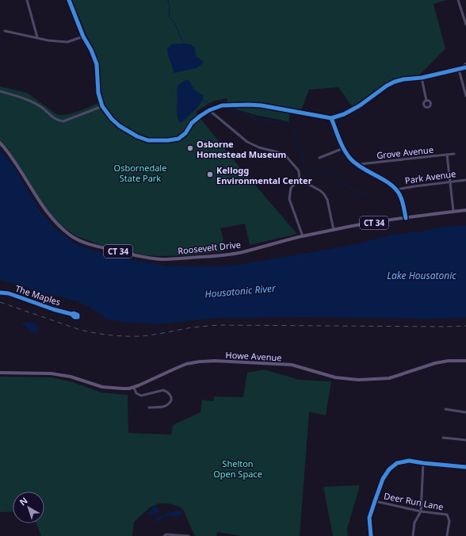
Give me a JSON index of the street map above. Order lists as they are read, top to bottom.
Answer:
{
  "streets": {
    "main road": ["CT 34", "Roosevelt Drive", "Howe Avenue"],
    "street": [
      "Grove Avenue",
      "Park Avenue",
      "The Maples",
      "Deer Run Lane"
    ]
  },
  "water": ["Lake Housatonic", "Housatonic River"],
  "parks": ["Osbornedale State Park", "Shelton Open Space"],
  "places": ["Osborne Homestead Museum", "Kellogg Environmental Center"],
  "north": "top left"
}
